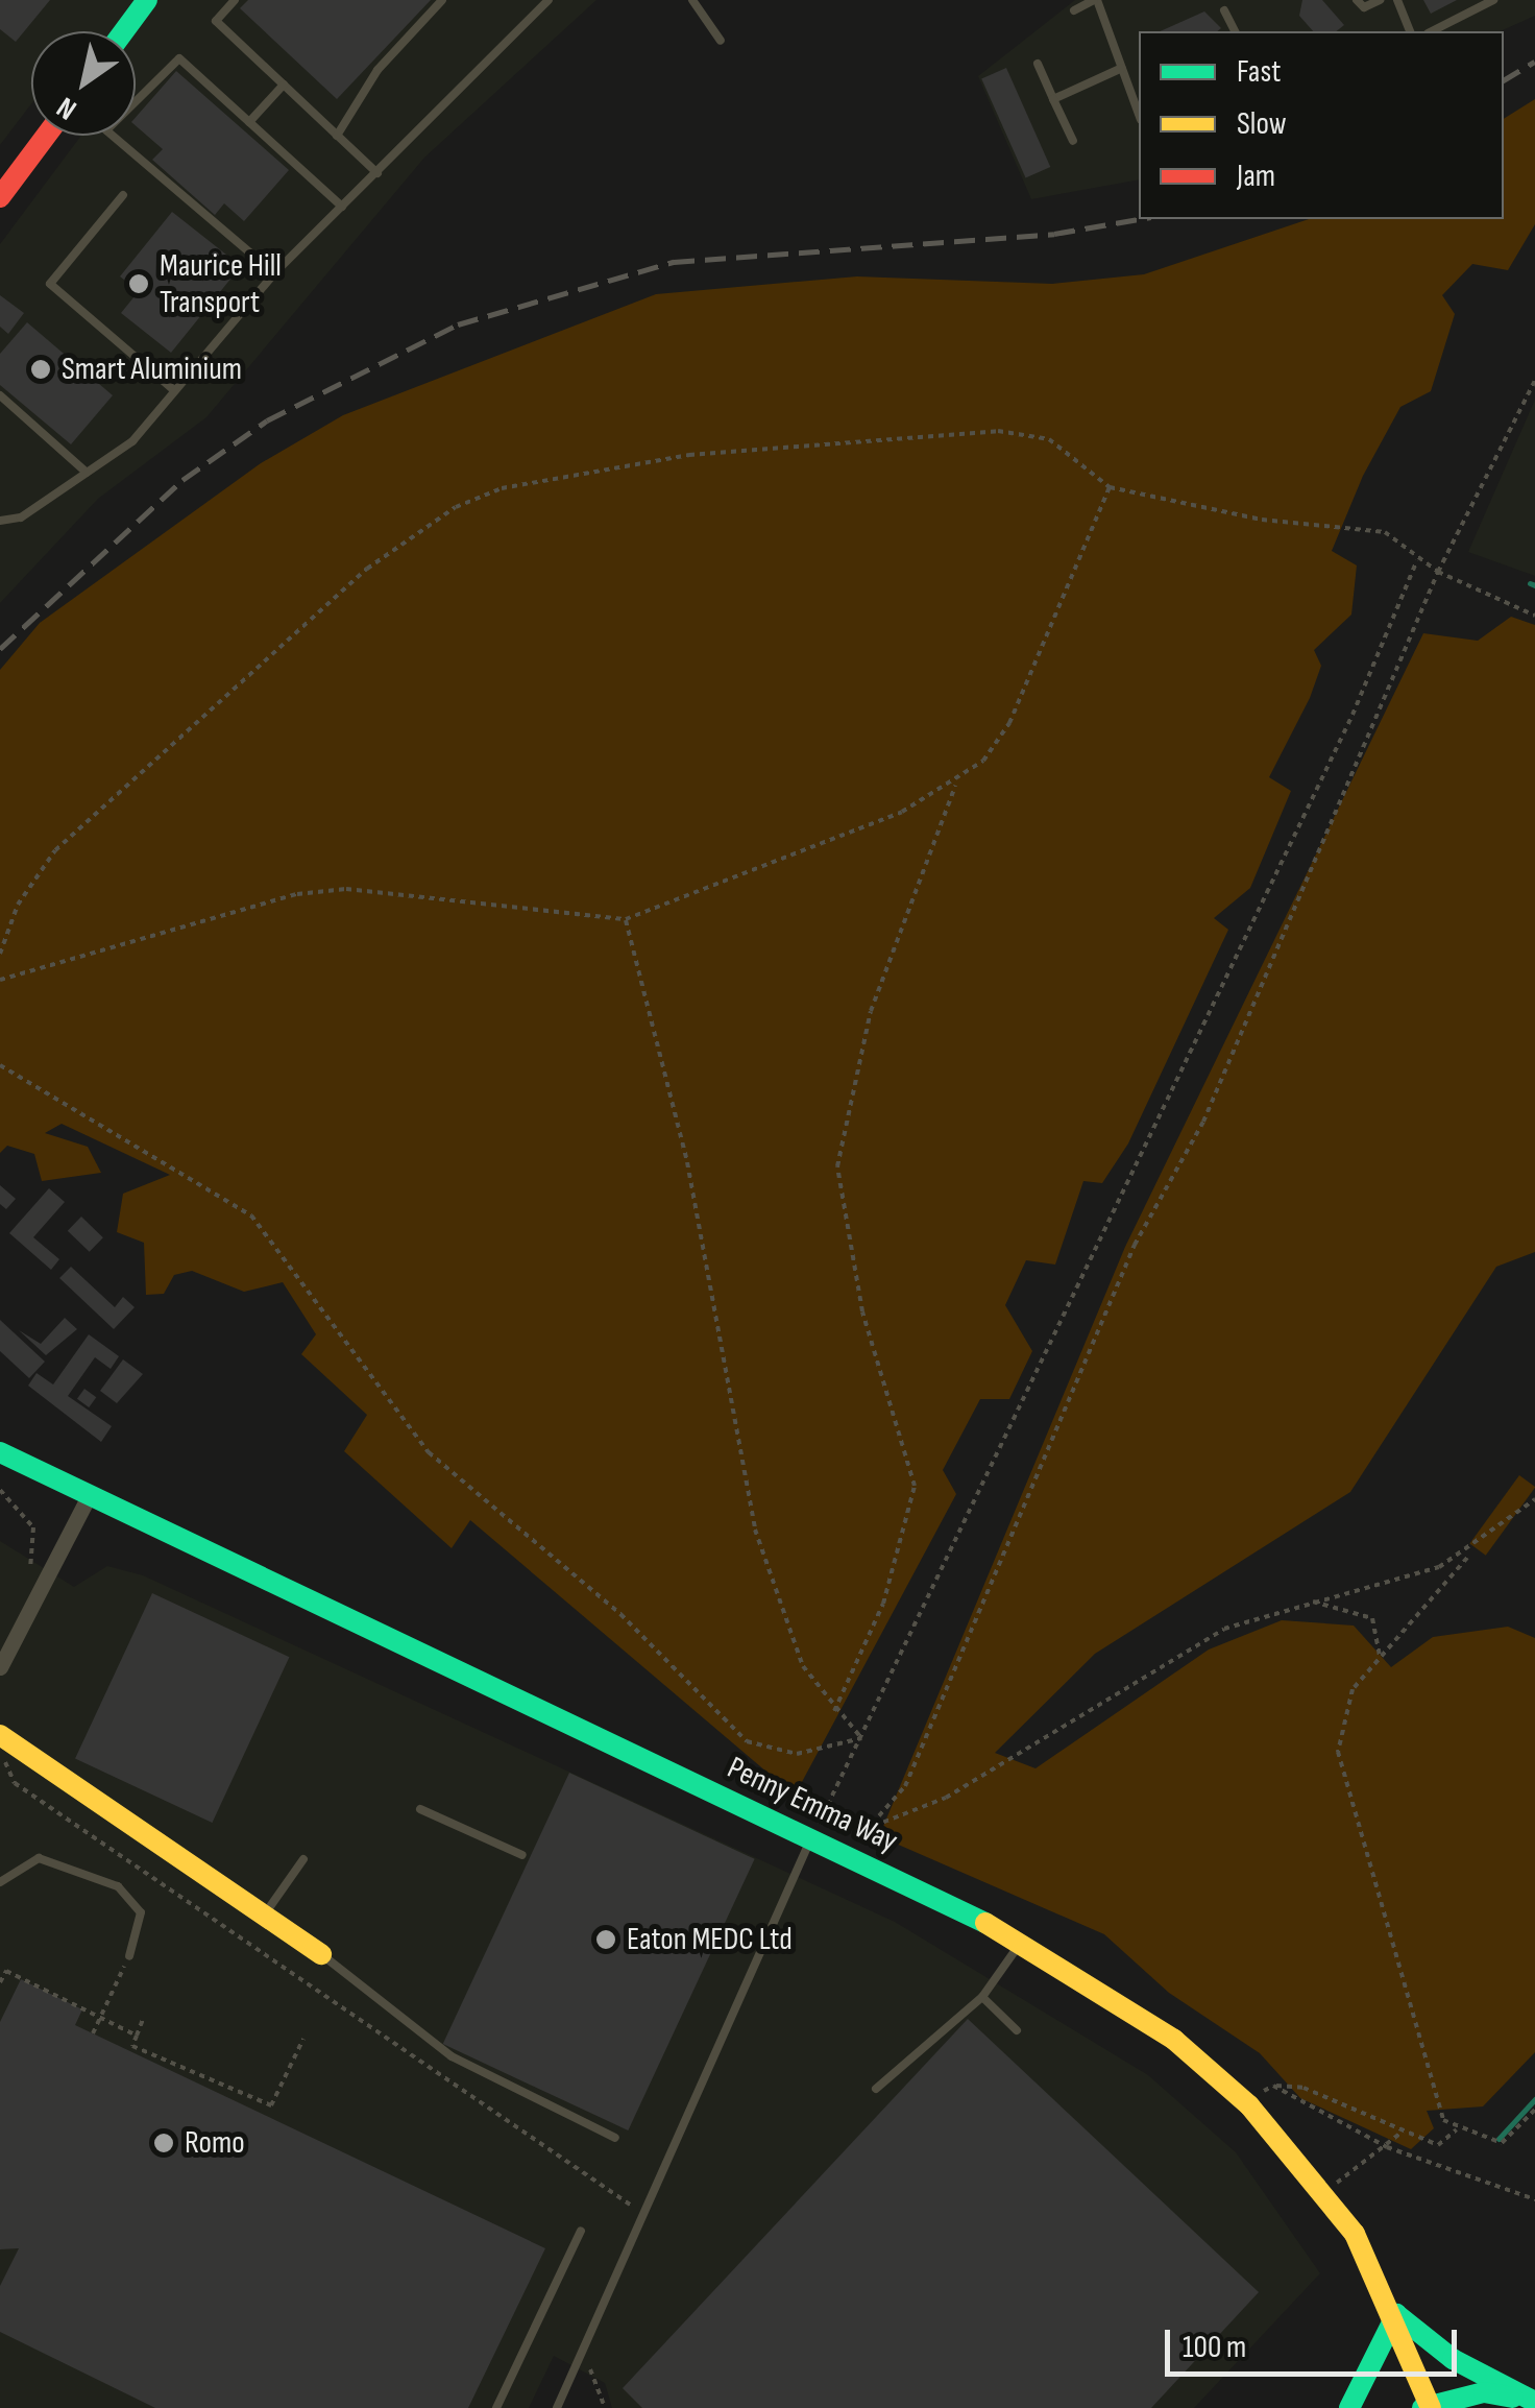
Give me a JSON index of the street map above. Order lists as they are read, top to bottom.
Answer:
{
  "streets": {
    "main road": ["Penny Emma Way"]
  },
  "places": [
    "Maurice Hill Transport",
    "Smart Aluminium",
    "Eaton MEDC Ltd",
    "Romo"
  ],
  "legend": ["Fast", "Slow", "Jam"],
  "scale_bar": "100 m",
  "north": "bottom left"
}
